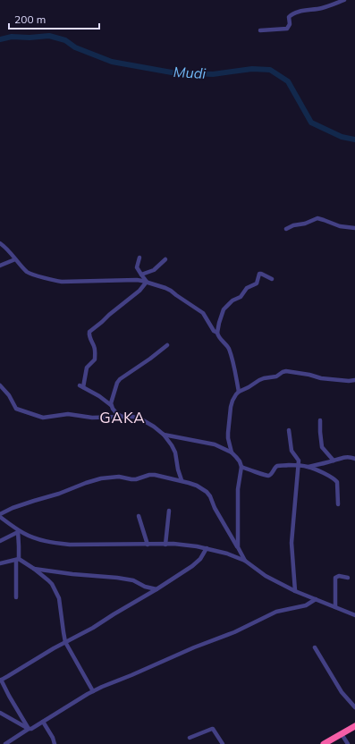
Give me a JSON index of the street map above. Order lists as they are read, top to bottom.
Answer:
{
  "districts": ["GAKA"],
  "water": ["Mudi"],
  "scale_bar": "200 m"
}
